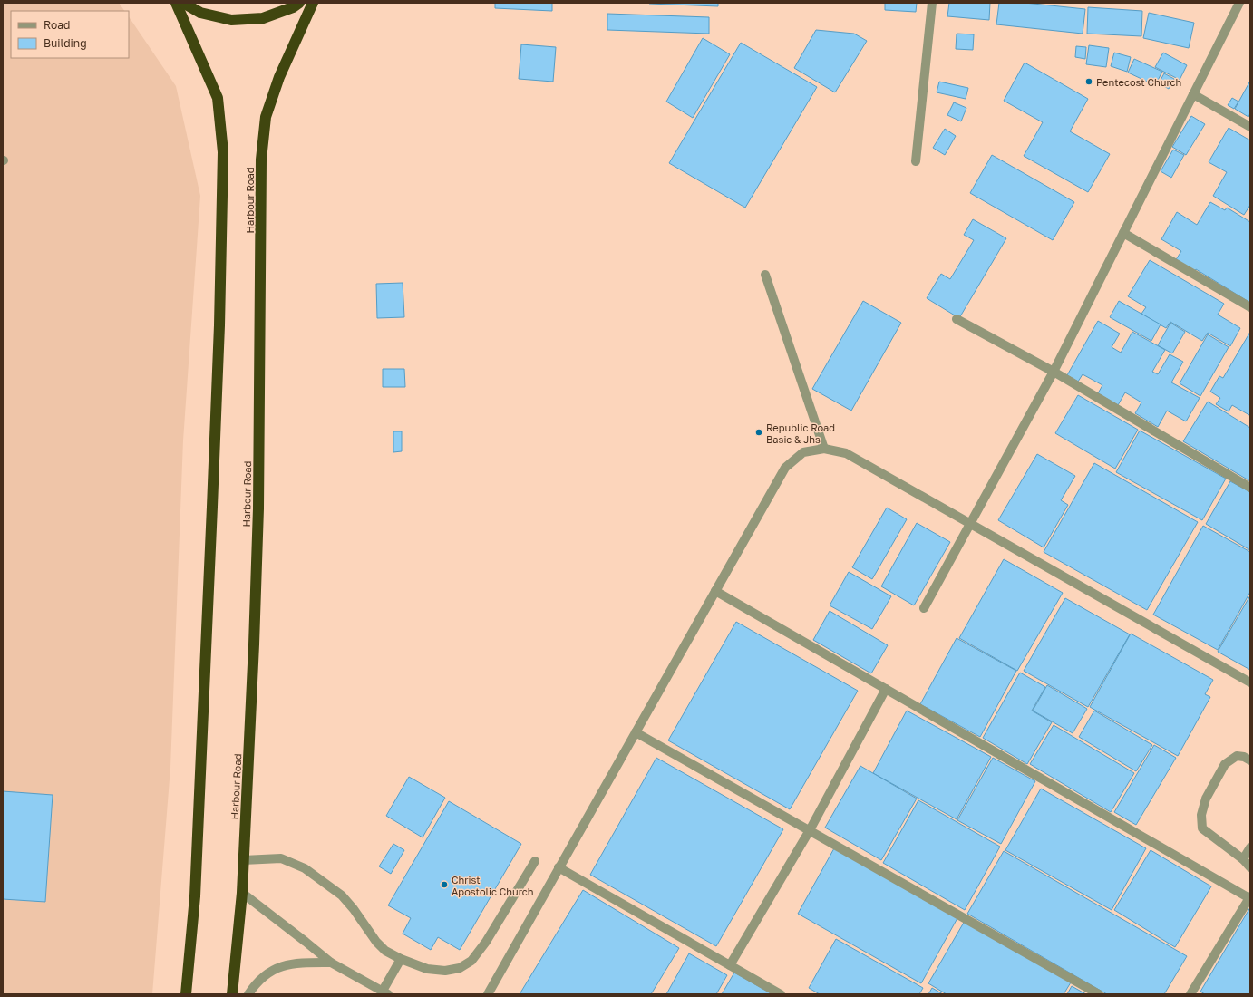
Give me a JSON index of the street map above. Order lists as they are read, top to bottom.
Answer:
{
  "streets": {
    "highway": ["Harbour Road"]
  },
  "places": ["Pentecost Church", "Republic Road Basic & Jhs", "Christ Apostolic Church"],
  "legend": ["Road", "Building"]
}
